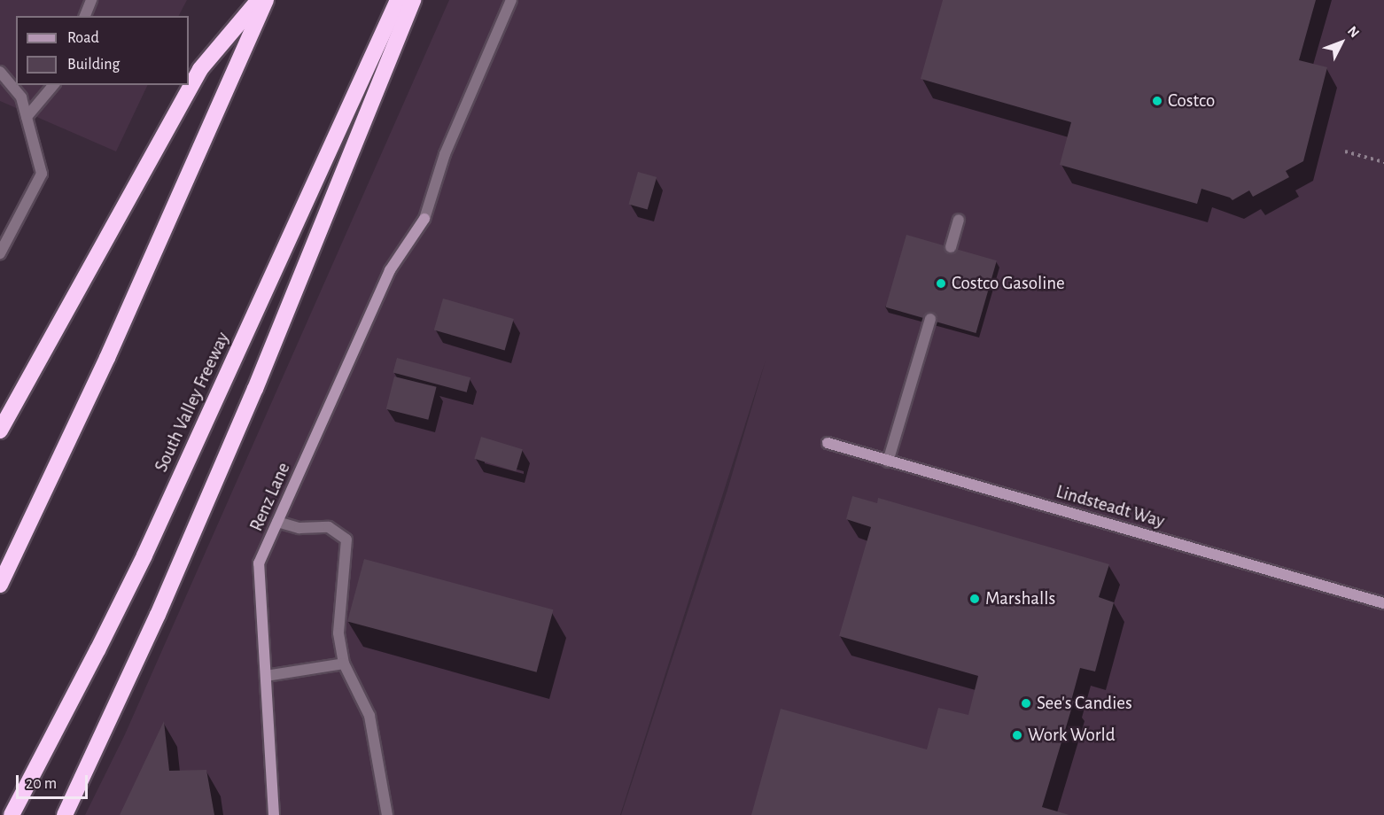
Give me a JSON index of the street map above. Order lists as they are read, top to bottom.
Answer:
{
  "streets": {
    "highway": ["South Valley Freeway"],
    "street": ["Renz Lane", "Lindsteadt Way"]
  },
  "places": [
    "Costco",
    "Costco Gasoline",
    "Marshalls",
    "See's Candies",
    "Work World"
  ],
  "legend": ["Road", "Building"],
  "scale_bar": "20 m",
  "north": "top right"
}
